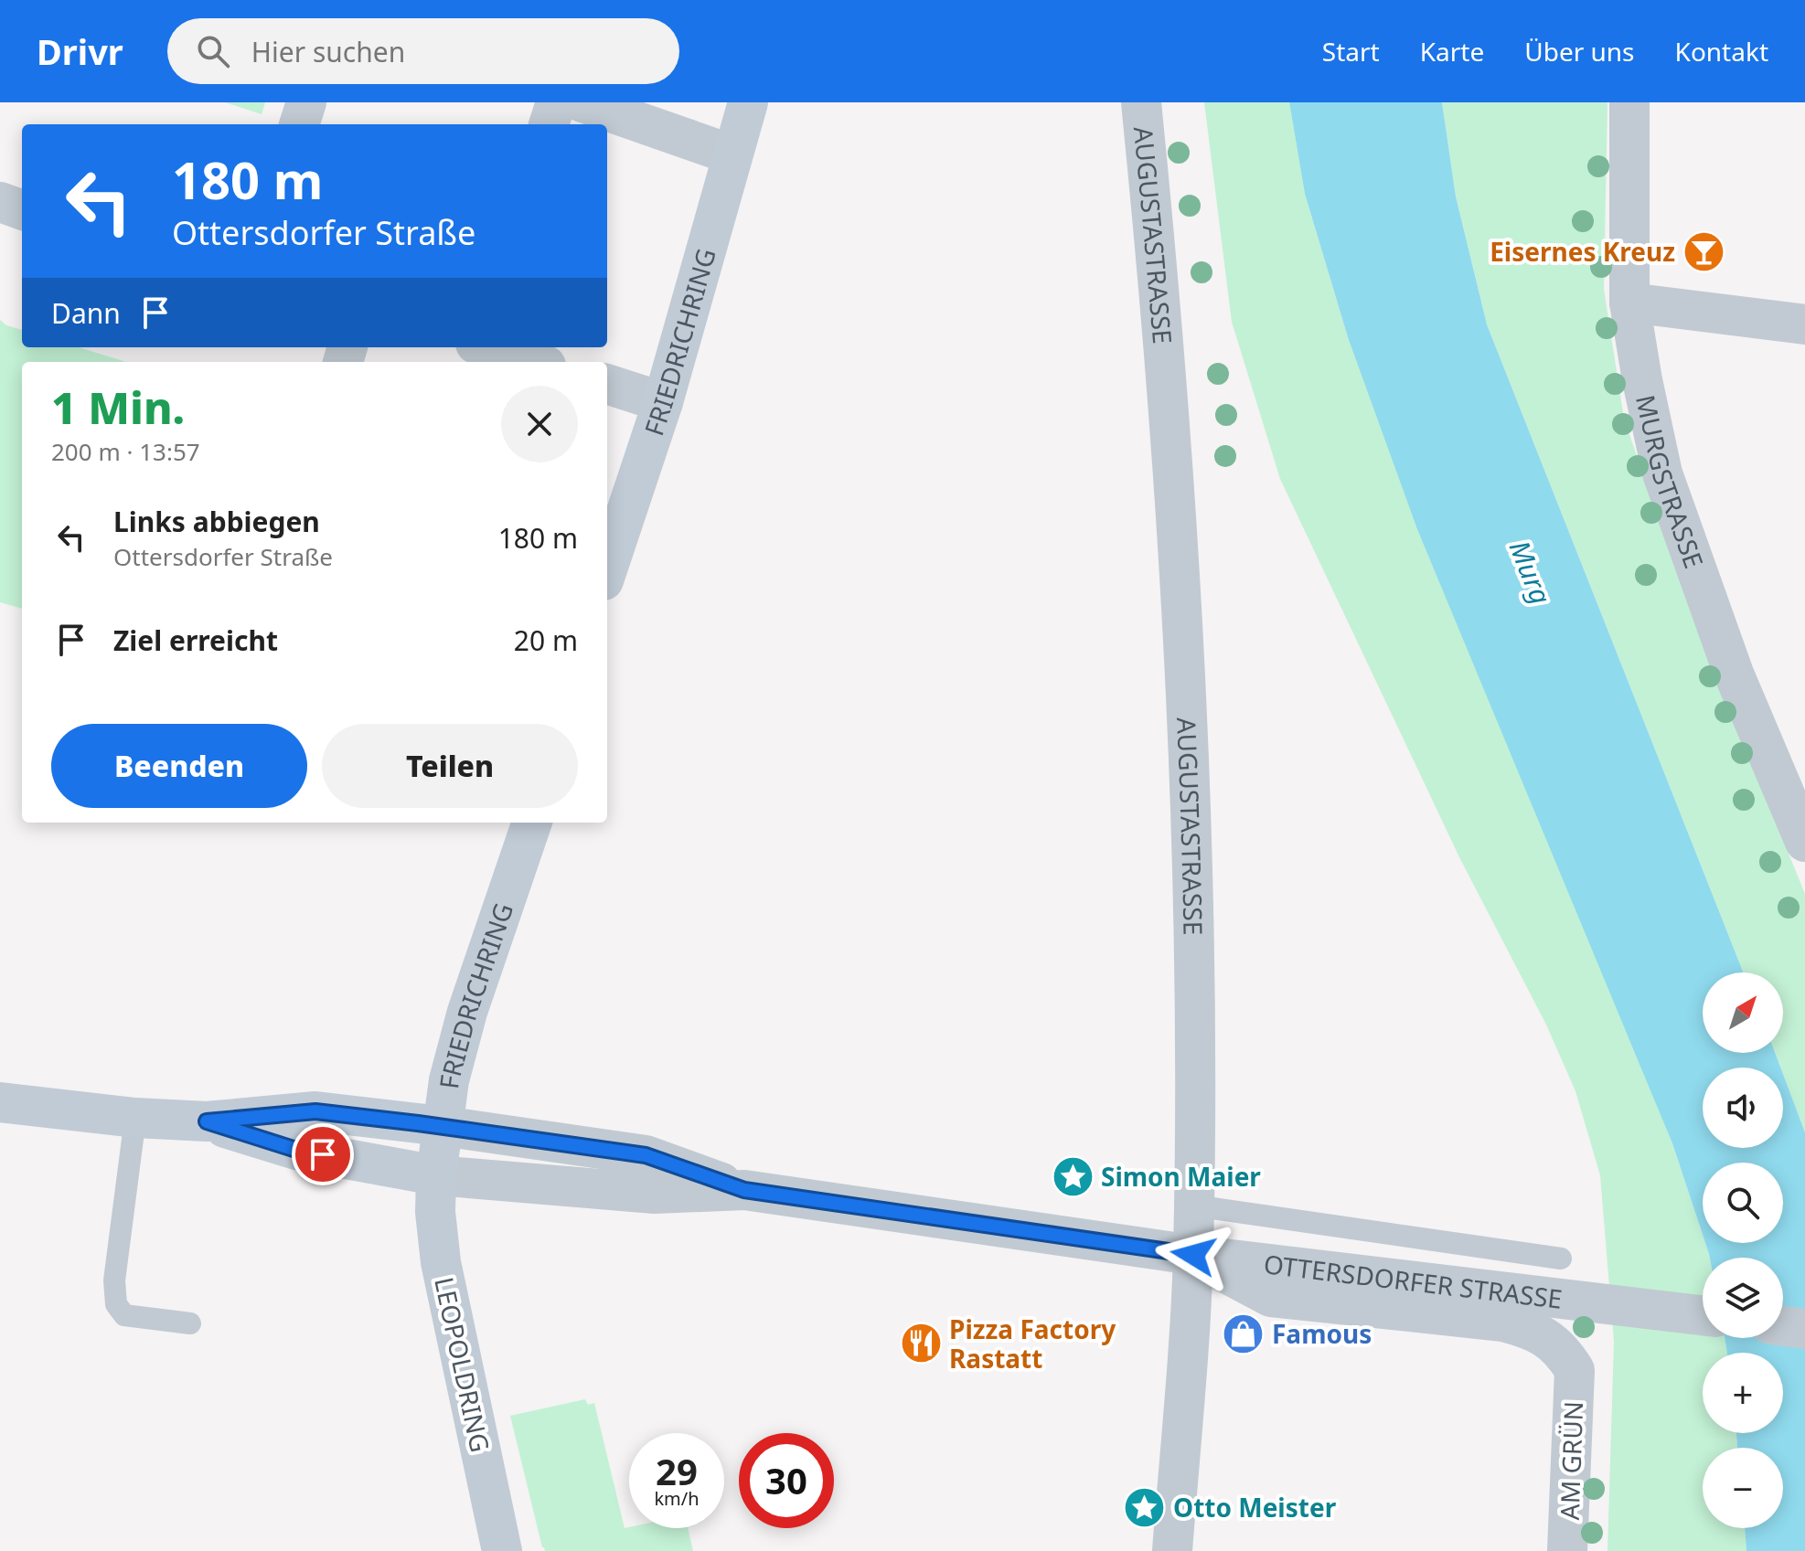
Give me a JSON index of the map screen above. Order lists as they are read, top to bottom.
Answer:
{
  "streets": {
    "main road": ["FRIEDRICHRING", "OTTERSDORFER STRASSE", "LEOPOLDRING"],
    "street": ["AUGUSTASTRASSE", "MURGSTRASSE", "AM GRÜN"]
  },
  "crossings": [
    ["AUGUSTASTRASSE", "OTTERSDORFER STRASSE"],
    ["FRIEDRICHRING", "OTTERSDORFER STRASSE"],
    ["FRIEDRICHRING", "LEOPOLDRING"],
    ["OTTERSDORFER STRASSE", "LEOPOLDRING"],
    ["OTTERSDORFER STRASSE", "AM GRÜN"]
  ],
  "water": ["Murg"],
  "places": {
    "bar": ["Eisernes Kreuz"],
    "place": ["Simon Maier", "Otto Meister"],
    "shop": ["Famous"],
    "restaurant": ["Pizza Factory Rastatt"]
  },
  "north": "top right",
  "page": {
    "header": "Drivr",
    "search": "Hier suchen",
    "nav": [
      "Start",
      "Karte",
      "Über uns",
      "Kontakt"
    ],
    "turn": ["180 m", "Ottersdorfer Straße"],
    "then": "Dann",
    "heading": ["1 Min.", "200 m · 13:57"],
    "list": [
      {
        "name": "Links abbiegen",
        "note": "Ottersdorfer Straße",
        "value": "180 m"
      },
      {
        "name": "Ziel erreicht",
        "value": "20 m"
      }
    ],
    "buttons": ["Beenden", "Teilen"],
    "map_buttons": ["+", "−"],
    "speed": "29 km/h",
    "limit": "30"
  }
}
